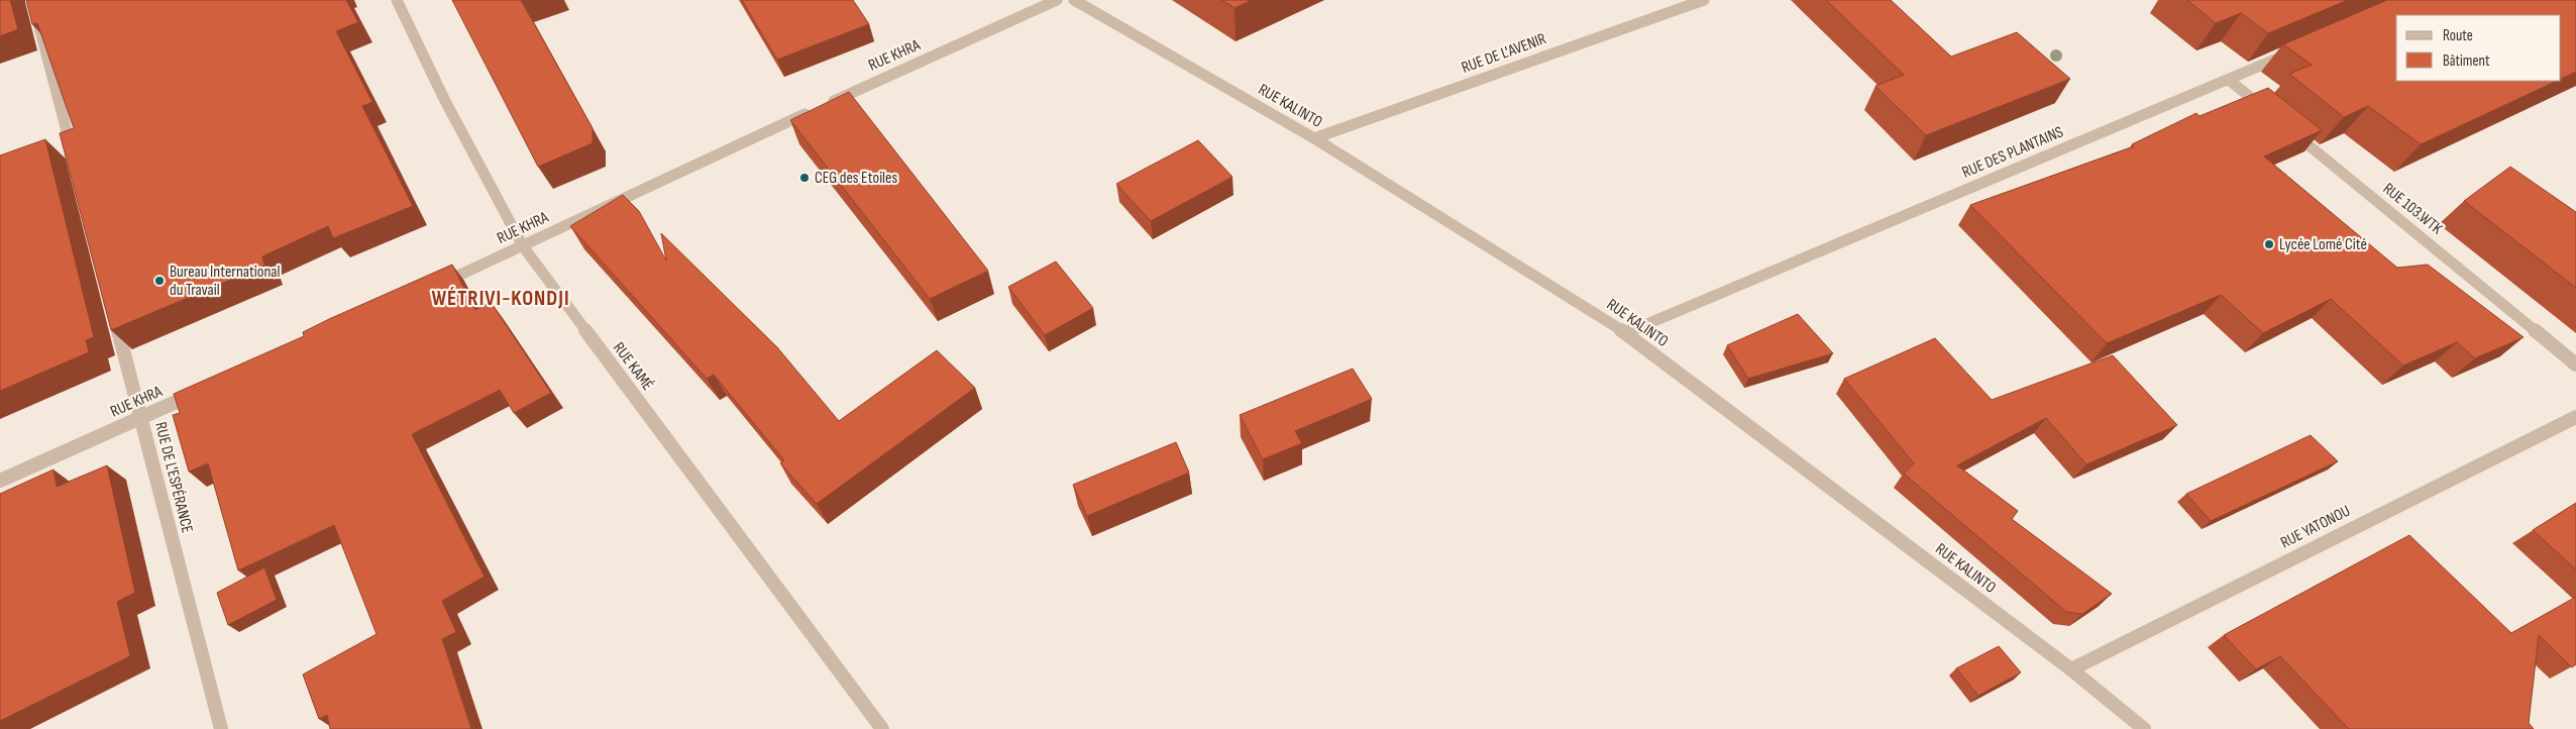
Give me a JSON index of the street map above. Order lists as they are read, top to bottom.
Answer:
{
  "streets": {
    "street": [
      "RUE DE L'AVENIR",
      "RUE KHRA",
      "RUE KALINTO",
      "RUE DES PLANTAINS",
      "RUE 103.WTK",
      "RUE KAMÉ",
      "RUE DE L'ESPÉRANCE",
      "RUE YATONOU"
    ]
  },
  "crossings": [
    ["RUE DE L'AVENIR", "RUE KALINTO"],
    ["RUE KHRA", "RUE KAMÉ"],
    ["RUE KHRA", "RUE DE L'ESPÉRANCE"],
    ["RUE KALINTO", "RUE DES PLANTAINS"],
    ["RUE KALINTO", "RUE YATONOU"]
  ],
  "districts": ["WÉTRIVI-KONDJI"],
  "places": ["CEG des Etoiles", "Lycée Lomé Cité", "Bureau International du Travail"],
  "legend": ["Route", "Bâtiment"]
}
